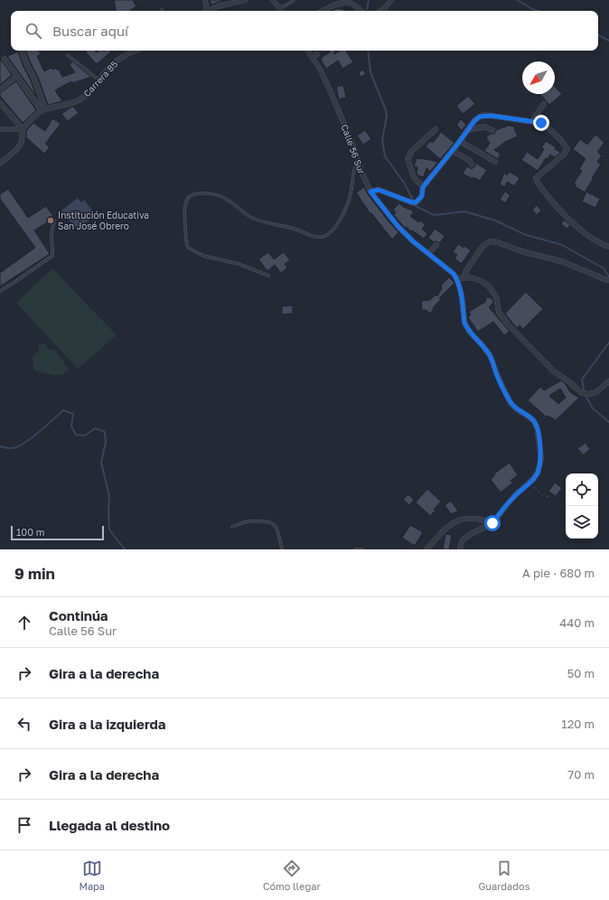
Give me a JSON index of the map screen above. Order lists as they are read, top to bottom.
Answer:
{
  "streets": {
    "street": ["Carrera 85", "Calle 56 Sur"]
  },
  "places": ["Institución Educativa San José Obrero"],
  "scale_bar": "100 m",
  "north": "bottom left",
  "page": {
    "search": "Buscar aquí",
    "scale": "100 m",
    "heading": ["9 min", "A pie · 680 m"],
    "list": [
      ["Continúa", "Calle 56 Sur", "440 m"],
      ["Gira a la derecha", "50 m"],
      ["Gira a la izquierda", "120 m"],
      ["Gira a la derecha", "70 m"],
      "Llegada al destino"
    ],
    "nav": ["Mapa", "Cómo llegar", "Guardados"]
  }
}
